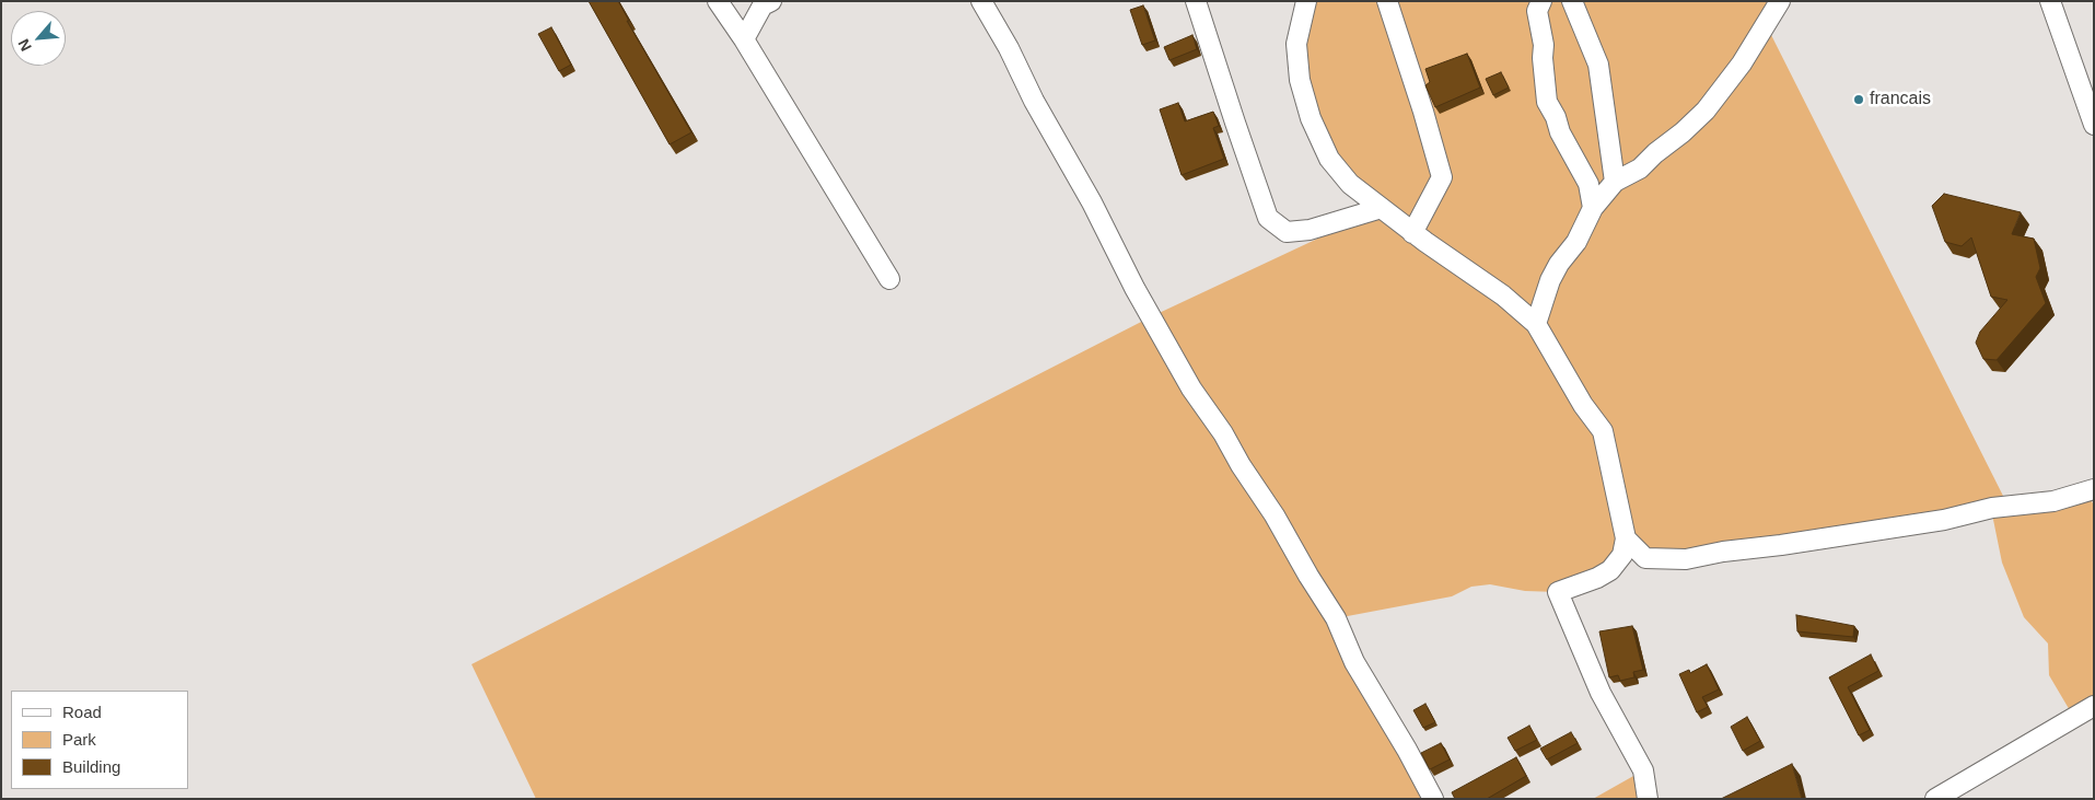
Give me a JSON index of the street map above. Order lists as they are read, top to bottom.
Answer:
{
  "places": ["francais"],
  "legend": ["Road", "Park", "Building"],
  "north": "bottom left"
}
